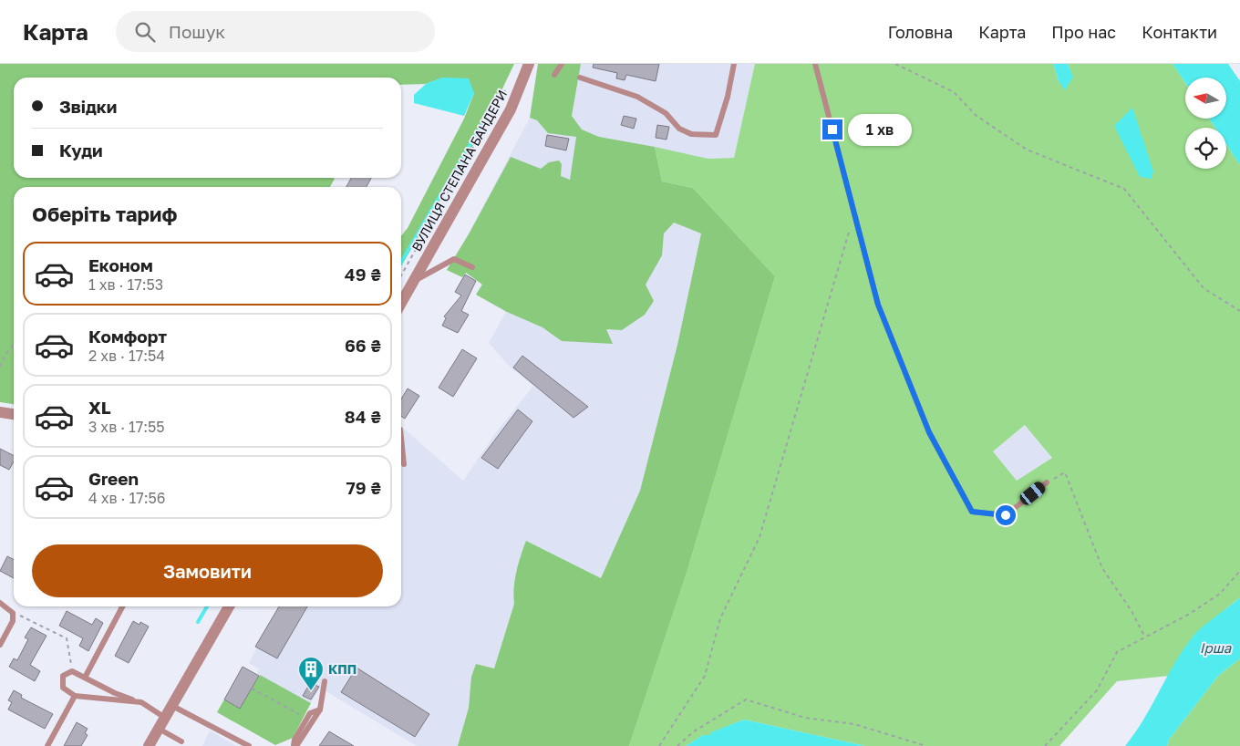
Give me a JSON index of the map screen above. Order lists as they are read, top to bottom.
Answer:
{
  "streets": {
    "street": ["ВУЛИЦЯ СТЕПАНА БАНДЕРИ"]
  },
  "water": ["Ірша"],
  "places": {
    "building": ["КПП"]
  },
  "north": "left",
  "page": {
    "header": "Карта",
    "search": "Пошук",
    "nav": [
      "Головна",
      "Карта",
      "Про нас",
      "Контакти"
    ],
    "banner": ["Звідки", "Куди"],
    "bubble": "1 хв",
    "heading": "Оберіть тариф",
    "list": [
      {
        "name": "Економ",
        "note": "1 хв · 17:53",
        "value": "49 ₴"
      },
      {
        "name": "Комфорт",
        "note": "2 хв · 17:54",
        "value": "66 ₴"
      },
      {
        "name": "XL",
        "note": "3 хв · 17:55",
        "value": "84 ₴"
      },
      {
        "name": "Green",
        "note": "4 хв · 17:56",
        "value": "79 ₴"
      }
    ],
    "buttons": "Замовити"
  }
}
